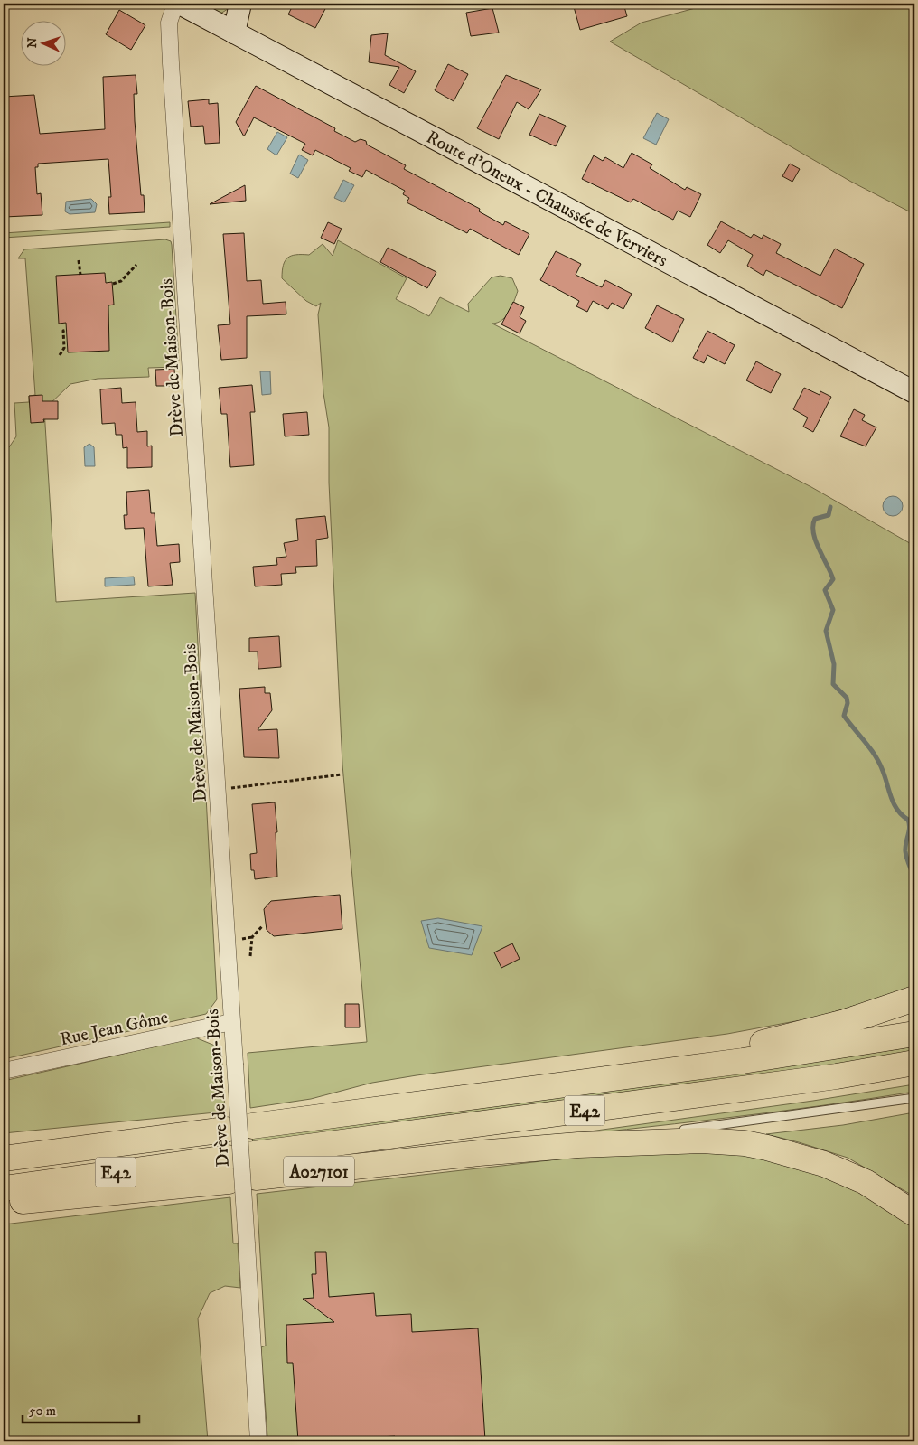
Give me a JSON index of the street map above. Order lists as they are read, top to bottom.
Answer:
{
  "streets": {
    "highway": ["E42", "A027101"],
    "main road": ["Route d'Oneux - Chaussée de Verviers"],
    "street": ["Drève de Maison-Bois", "Rue Jean Gôme"]
  },
  "crossings": [
    ["Drève de Maison-Bois", "Rue Jean Gôme"],
    ["E42", "A027101"]
  ],
  "scale_bar": "50 m",
  "north": "left"
}
